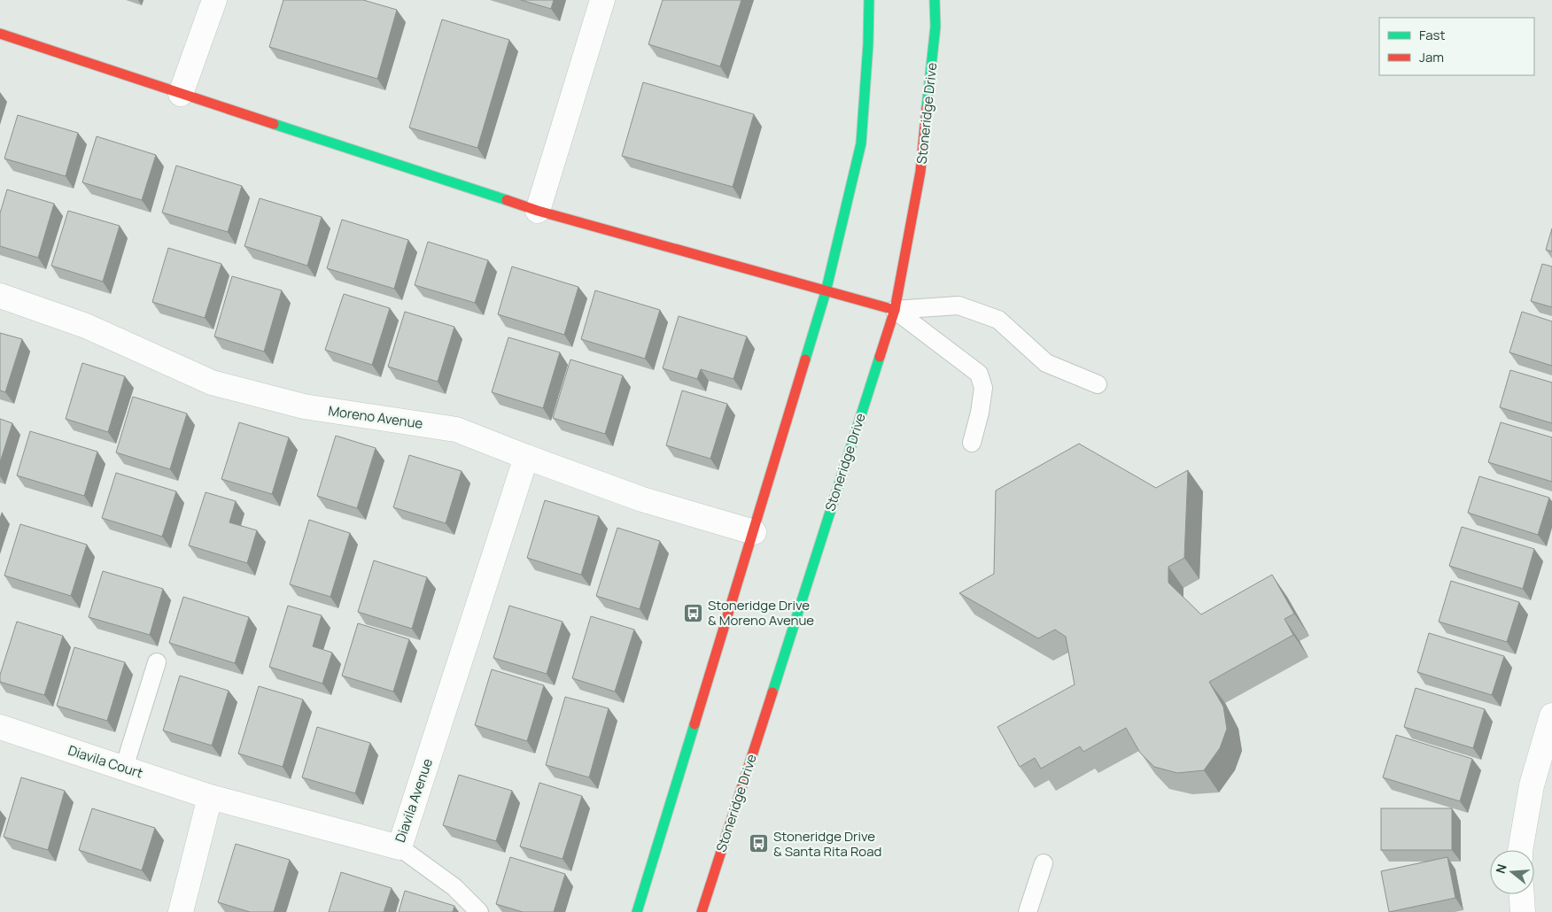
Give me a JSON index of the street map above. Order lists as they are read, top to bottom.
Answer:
{
  "streets": {
    "main road": ["Stoneridge Drive"],
    "street": ["Moreno Avenue", "Diavila Court", "Diavila Avenue"]
  },
  "crossings": [
    ["Moreno Avenue", "Diavila Avenue"],
    ["Diavila Court", "Diavila Avenue"]
  ],
  "places": {
    "bus stop": ["Stoneridge Drive & Moreno Avenue", "Stoneridge Drive & Santa Rita Road"]
  },
  "legend": ["Fast", "Jam"],
  "north": "left"
}
